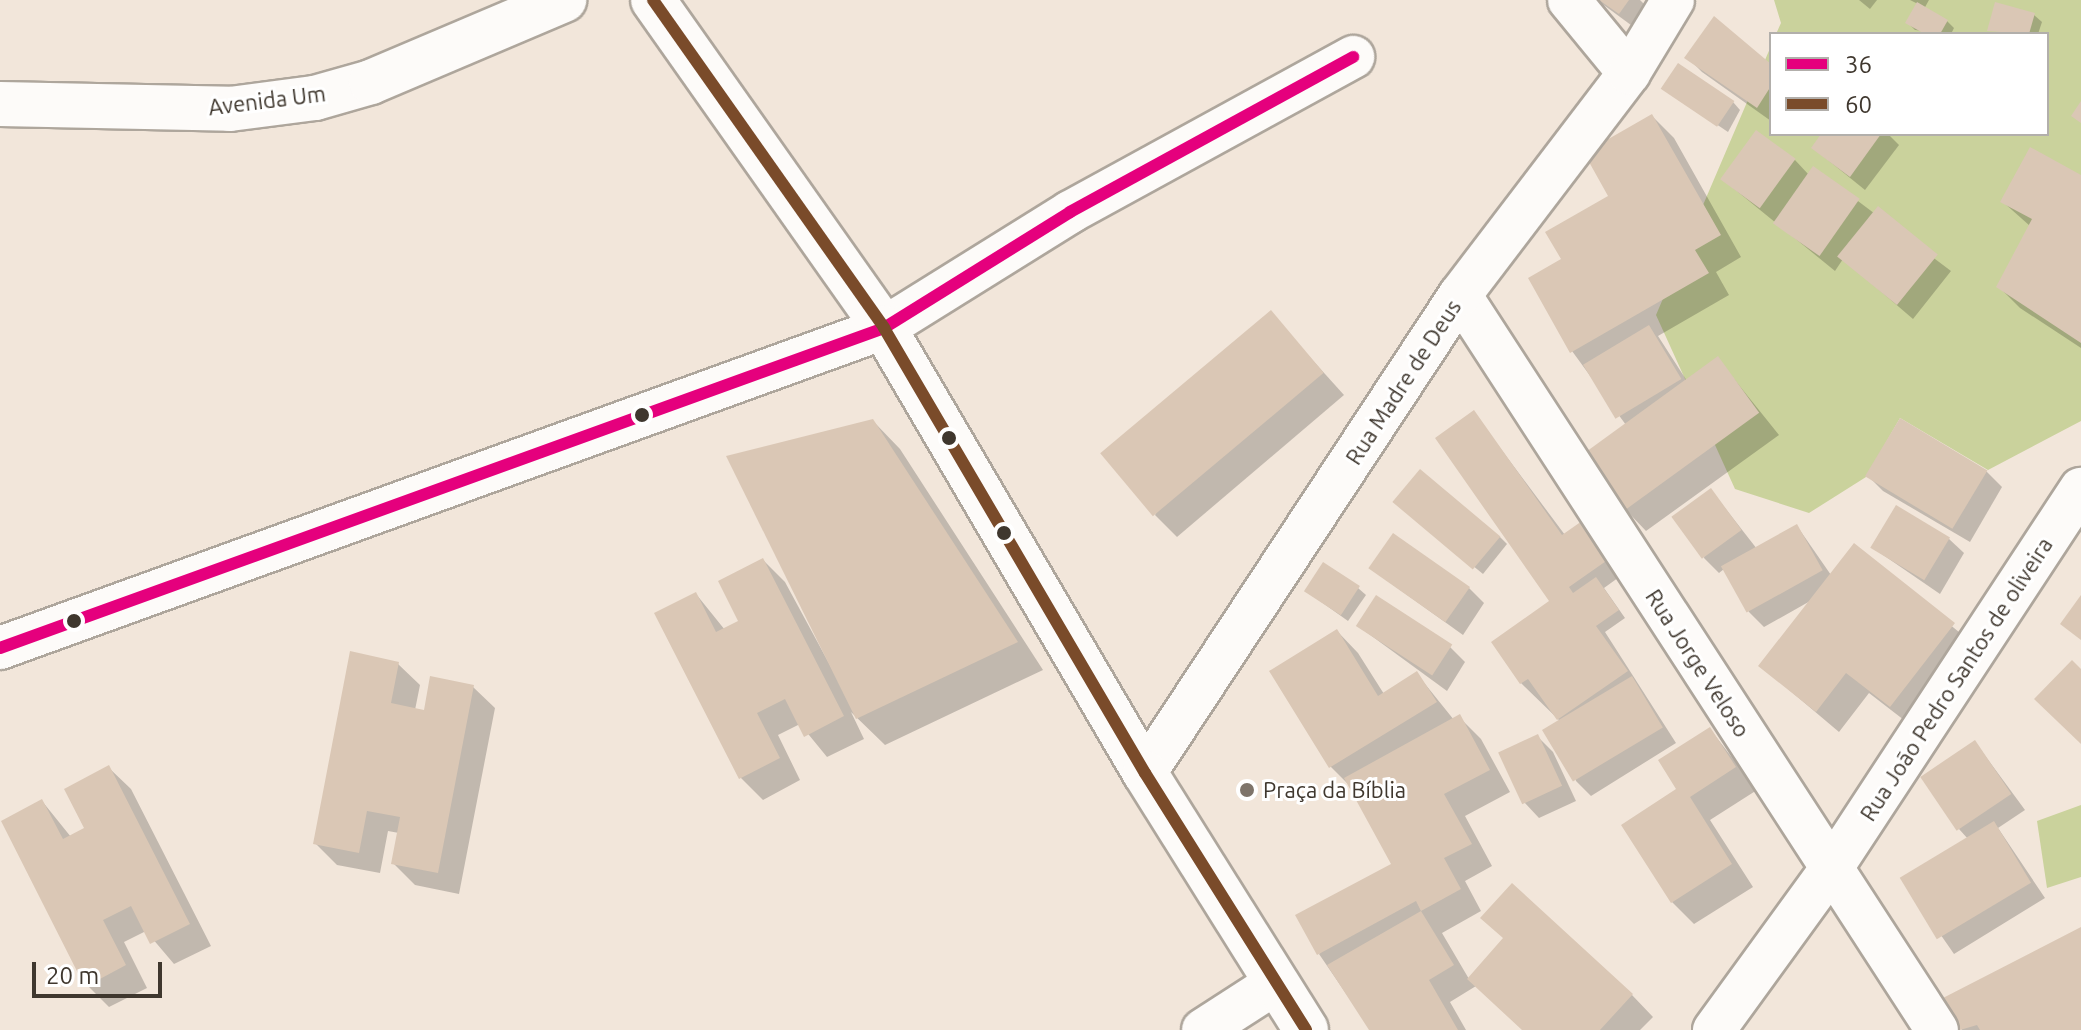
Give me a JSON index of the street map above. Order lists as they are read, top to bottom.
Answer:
{
  "streets": {
    "street": [
      "Avenida Um",
      "Rua Madre de Deus",
      "Rua Jorge Veloso",
      "Rua João Pedro Santos de oliveira"
    ]
  },
  "crossings": [
    ["Rua Madre de Deus", "Rua Jorge Veloso"],
    ["Rua Jorge Veloso", "Rua João Pedro Santos de oliveira"]
  ],
  "places": ["Praça da Bíblia"],
  "lines": ["transit line 60", "transit line 36"],
  "legend": ["36", "60"],
  "scale_bar": "20 m"
}
